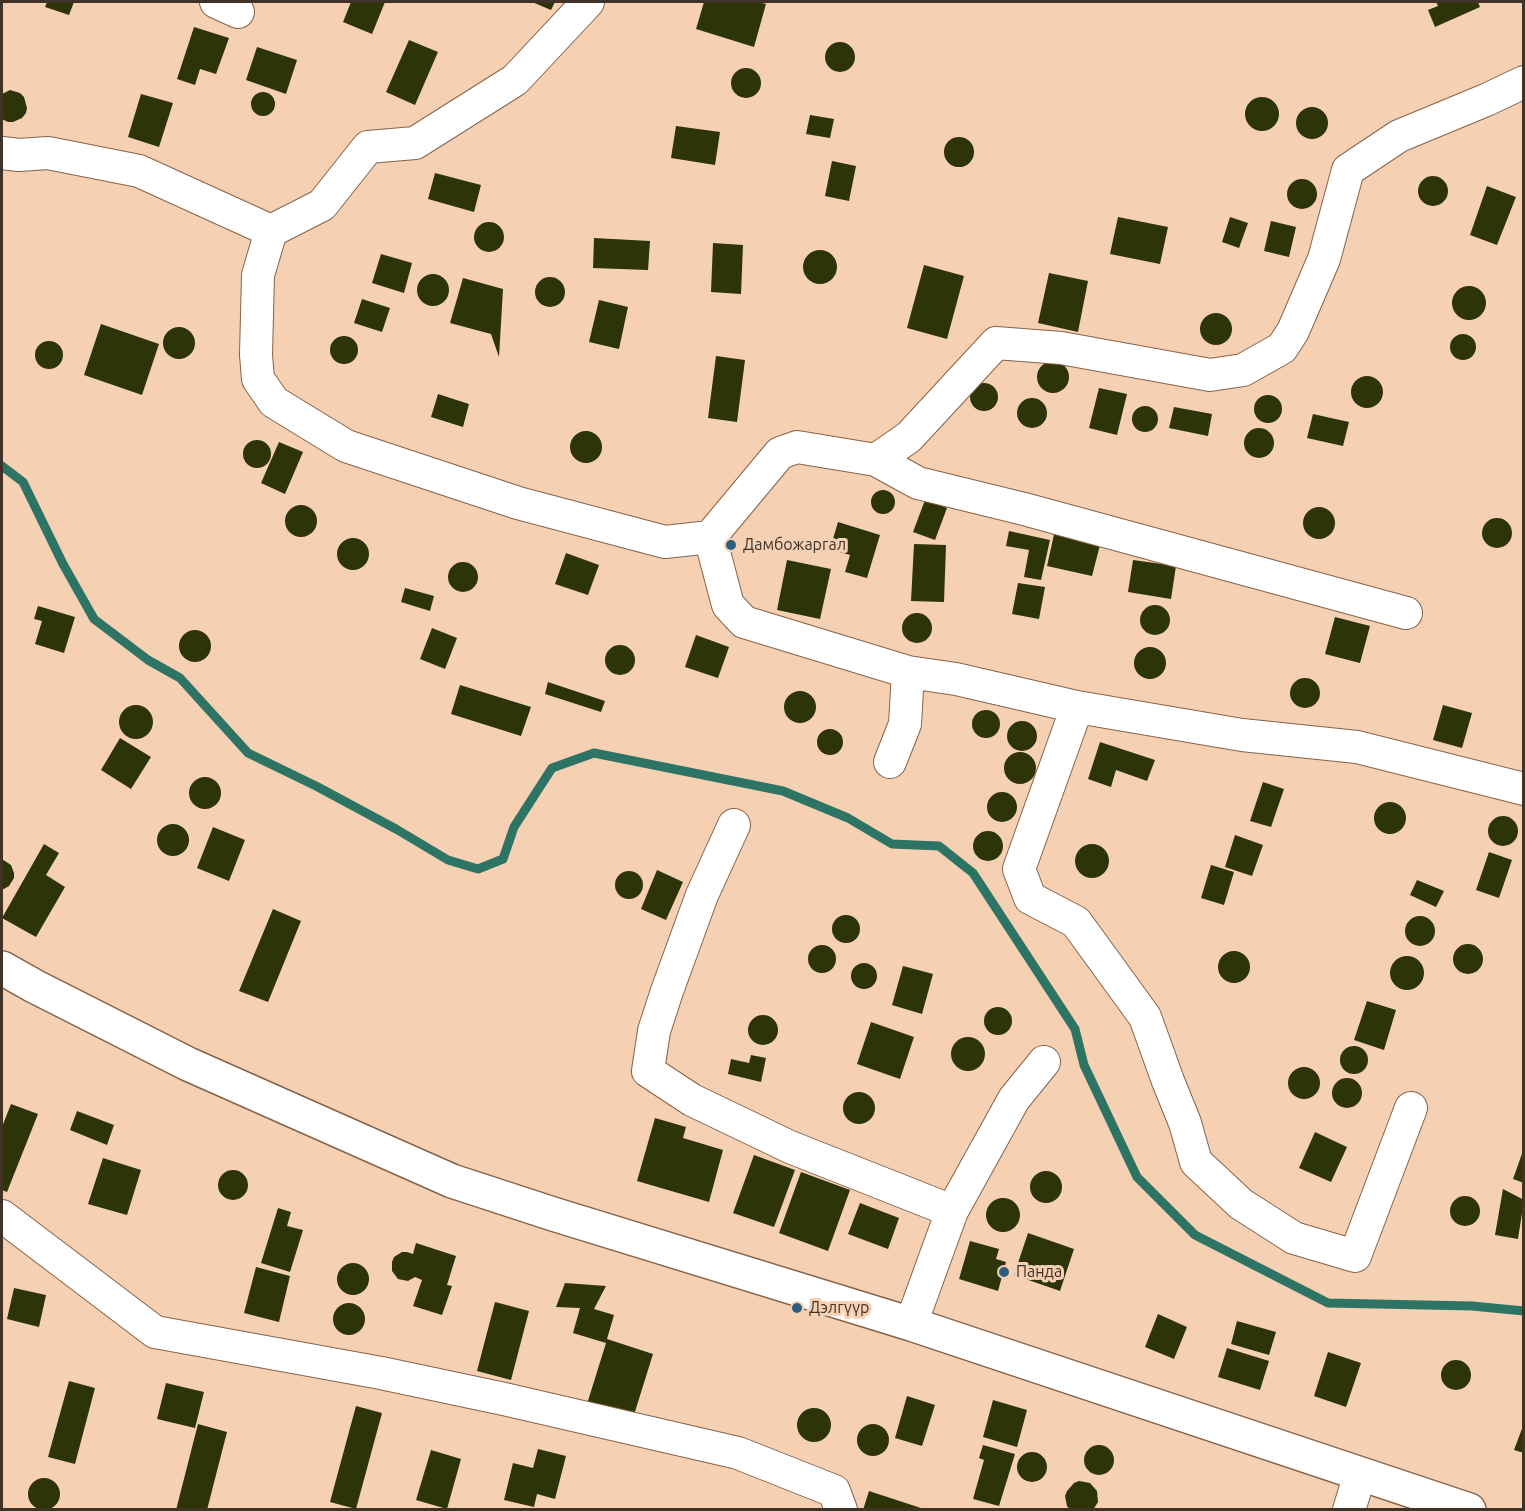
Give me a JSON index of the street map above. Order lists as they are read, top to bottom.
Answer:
{
  "places": ["Дамбожаргал", "Панда", "Дэлгүүр"]
}
